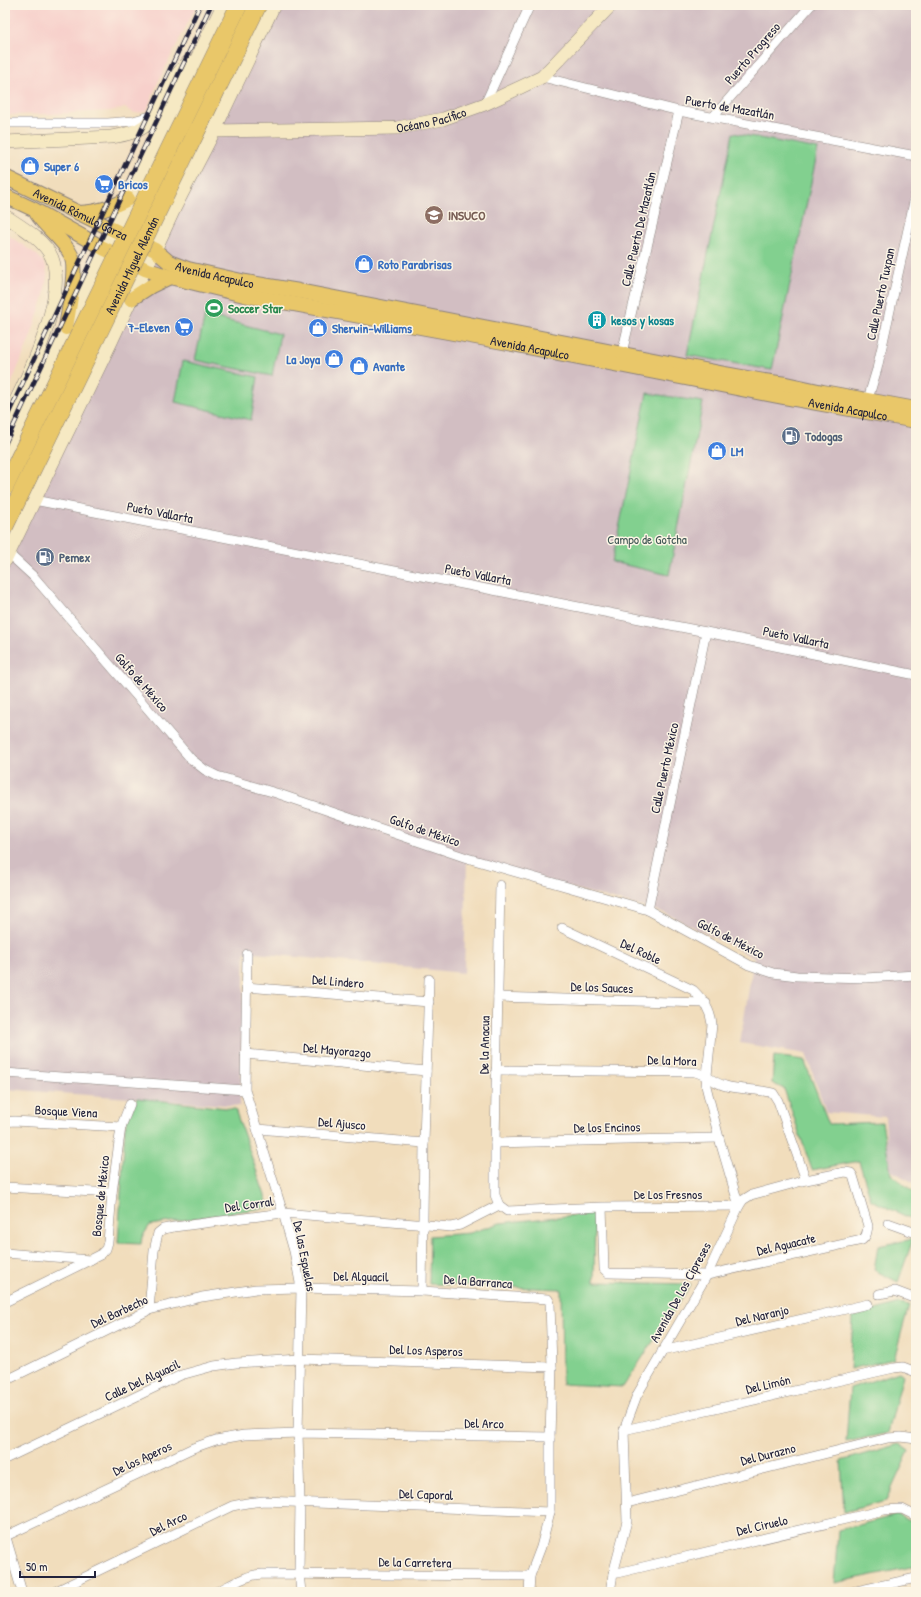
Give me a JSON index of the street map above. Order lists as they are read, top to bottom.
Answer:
{
  "streets": {
    "highway": ["Avenida Miguel Alemán"],
    "main road": ["Avenida Rómulo Garza", "Avenida Acapulco"],
    "street": [
      "Puerto Progreso",
      "Puerto de Mazatlán",
      "Océano Pacífico",
      "Calle Puerto De Mazatlán",
      "Calle Puerto Tuxpan",
      "Pueto Vallarta",
      "Golfo de México",
      "Calle Puerto México",
      "Del Roble",
      "Del Lindero",
      "De los Sauces",
      "De la Anacua",
      "Del Mayorazgo",
      "De la Mora",
      "Bosque Viena",
      "Del Ajusco",
      "De los Encinos",
      "De Los Fresnos",
      "Bosque de México",
      "Del Corral",
      "Del Aguacate",
      "De las Espuelas",
      "Del Alguacil",
      "De la Barranca",
      "Avenida De Los Cipreses",
      "Del Barbecho",
      "Del Naranjo",
      "Del Los Asperos",
      "Calle Del Alguacil",
      "Del Limón",
      "Del Arco",
      "Del Durazno",
      "De los Aperos",
      "Del Caporal",
      "Del Ciruelo",
      "De la Carretera"
    ]
  },
  "crossings": [
    ["Puerto Progreso", "Puerto de Mazatlán"],
    ["Puerto de Mazatlán", "Océano Pacífico"],
    ["Puerto de Mazatlán", "Calle Puerto De Mazatlán"],
    ["Avenida Rómulo Garza", "Avenida Acapulco"],
    ["Calle Puerto De Mazatlán", "Avenida Acapulco"],
    ["Avenida Acapulco", "Calle Puerto Tuxpan"],
    ["Pueto Vallarta", "Calle Puerto México"],
    ["Golfo de México", "Calle Puerto México"],
    ["Del Roble", "De los Sauces"],
    ["Del Lindero", "De las Espuelas"],
    ["De los Sauces", "De la Anacua"],
    ["De la Anacua", "De la Mora"],
    ["De la Anacua", "De los Encinos"],
    ["De la Anacua", "De Los Fresnos"],
    ["Del Mayorazgo", "De las Espuelas"],
    ["De la Mora", "Del Aguacate"],
    ["Bosque Viena", "Bosque de México"],
    ["Del Ajusco", "De las Espuelas"],
    ["De Los Fresnos", "Del Aguacate"],
    ["De Los Fresnos", "Avenida De Los Cipreses"],
    ["Del Corral", "De las Espuelas"],
    ["Del Corral", "Del Barbecho"],
    ["Del Aguacate", "Avenida De Los Cipreses"],
    ["De las Espuelas", "Del Alguacil"],
    ["De las Espuelas", "Del Barbecho"],
    ["De las Espuelas", "Del Los Asperos"],
    ["De las Espuelas", "Calle Del Alguacil"],
    ["De las Espuelas", "Del Arco"],
    ["De las Espuelas", "De los Aperos"],
    ["De las Espuelas", "Del Caporal"],
    ["De las Espuelas", "De la Carretera"],
    ["Del Alguacil", "De la Barranca"],
    ["Del Alguacil", "Del Barbecho"],
    ["De la Barranca", "Del Los Asperos"],
    ["De la Barranca", "Del Arco"],
    ["De la Barranca", "Del Caporal"],
    ["De la Barranca", "De la Carretera"],
    ["Avenida De Los Cipreses", "Del Naranjo"],
    ["Avenida De Los Cipreses", "Del Limón"],
    ["Avenida De Los Cipreses", "Del Durazno"],
    ["Avenida De Los Cipreses", "Del Ciruelo"],
    ["Del Los Asperos", "Calle Del Alguacil"],
    ["Del Arco", "De los Aperos"],
    ["Del Arco", "Del Caporal"]
  ],
  "parks": ["Campo de Gotcha"],
  "places": {
    "shop": [
      "Super 6",
      "Roto Parabrisas",
      "Sherwin-Williams",
      "La Joya",
      "Avante",
      "LM"
    ],
    "supermarket": ["Bricos", "7-Eleven"],
    "school or university": ["INSUCO"],
    "sports": ["Soccer Star"],
    "building": ["kesos y kosas"],
    "fuel station": ["Todogas", "Pemex"]
  },
  "scale_bar": "50 m"
}
